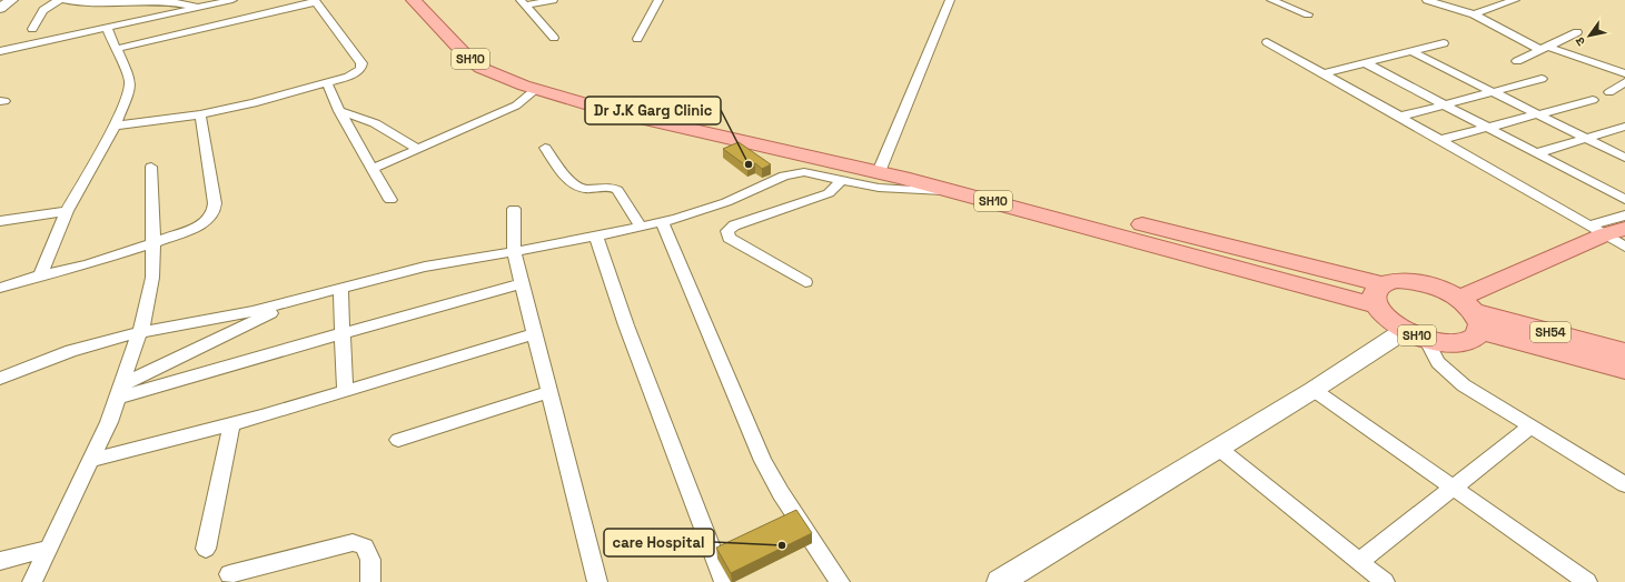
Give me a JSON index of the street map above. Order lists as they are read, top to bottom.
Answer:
{
  "streets": {
    "main road": ["SH10", "SH54"]
  },
  "crossings": [
    ["SH10", "SH54"]
  ],
  "places": ["Dr J.K Garg Clinic", "care Hospital"],
  "north": "bottom left"
}
